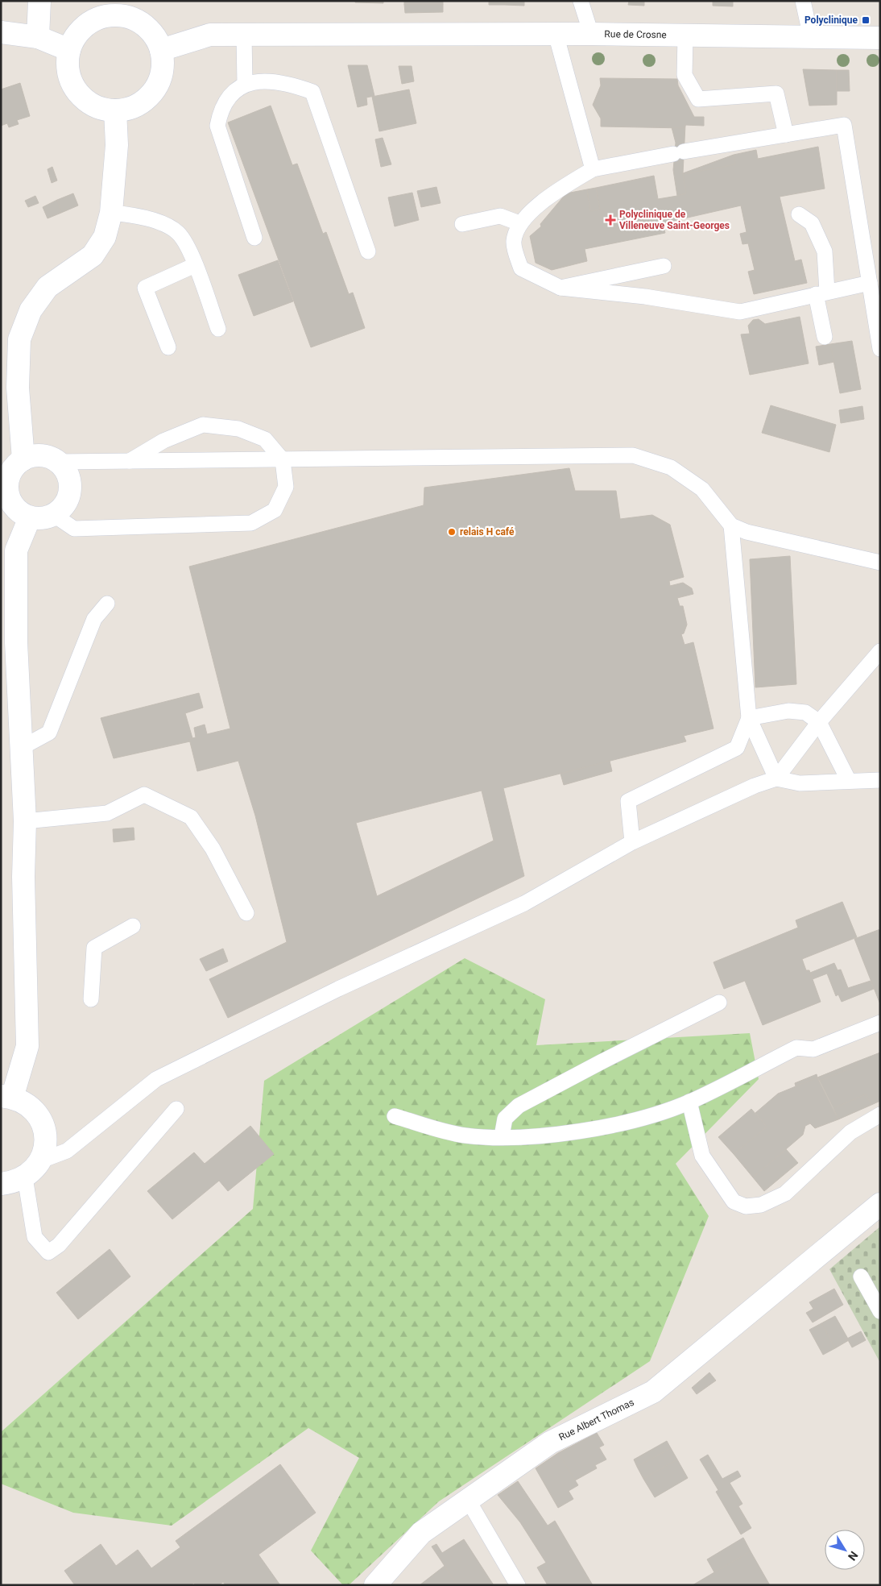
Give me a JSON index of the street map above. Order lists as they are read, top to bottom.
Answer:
{
  "streets": {
    "street": ["Rue de Crosne", "Rue Albert Thomas"]
  },
  "places": {
    "transit": ["Polyclinique"],
    "health": ["Polyclinique de Villeneuve Saint-Georges"],
    "other": ["relais H café"]
  },
  "north": "bottom right"
}
